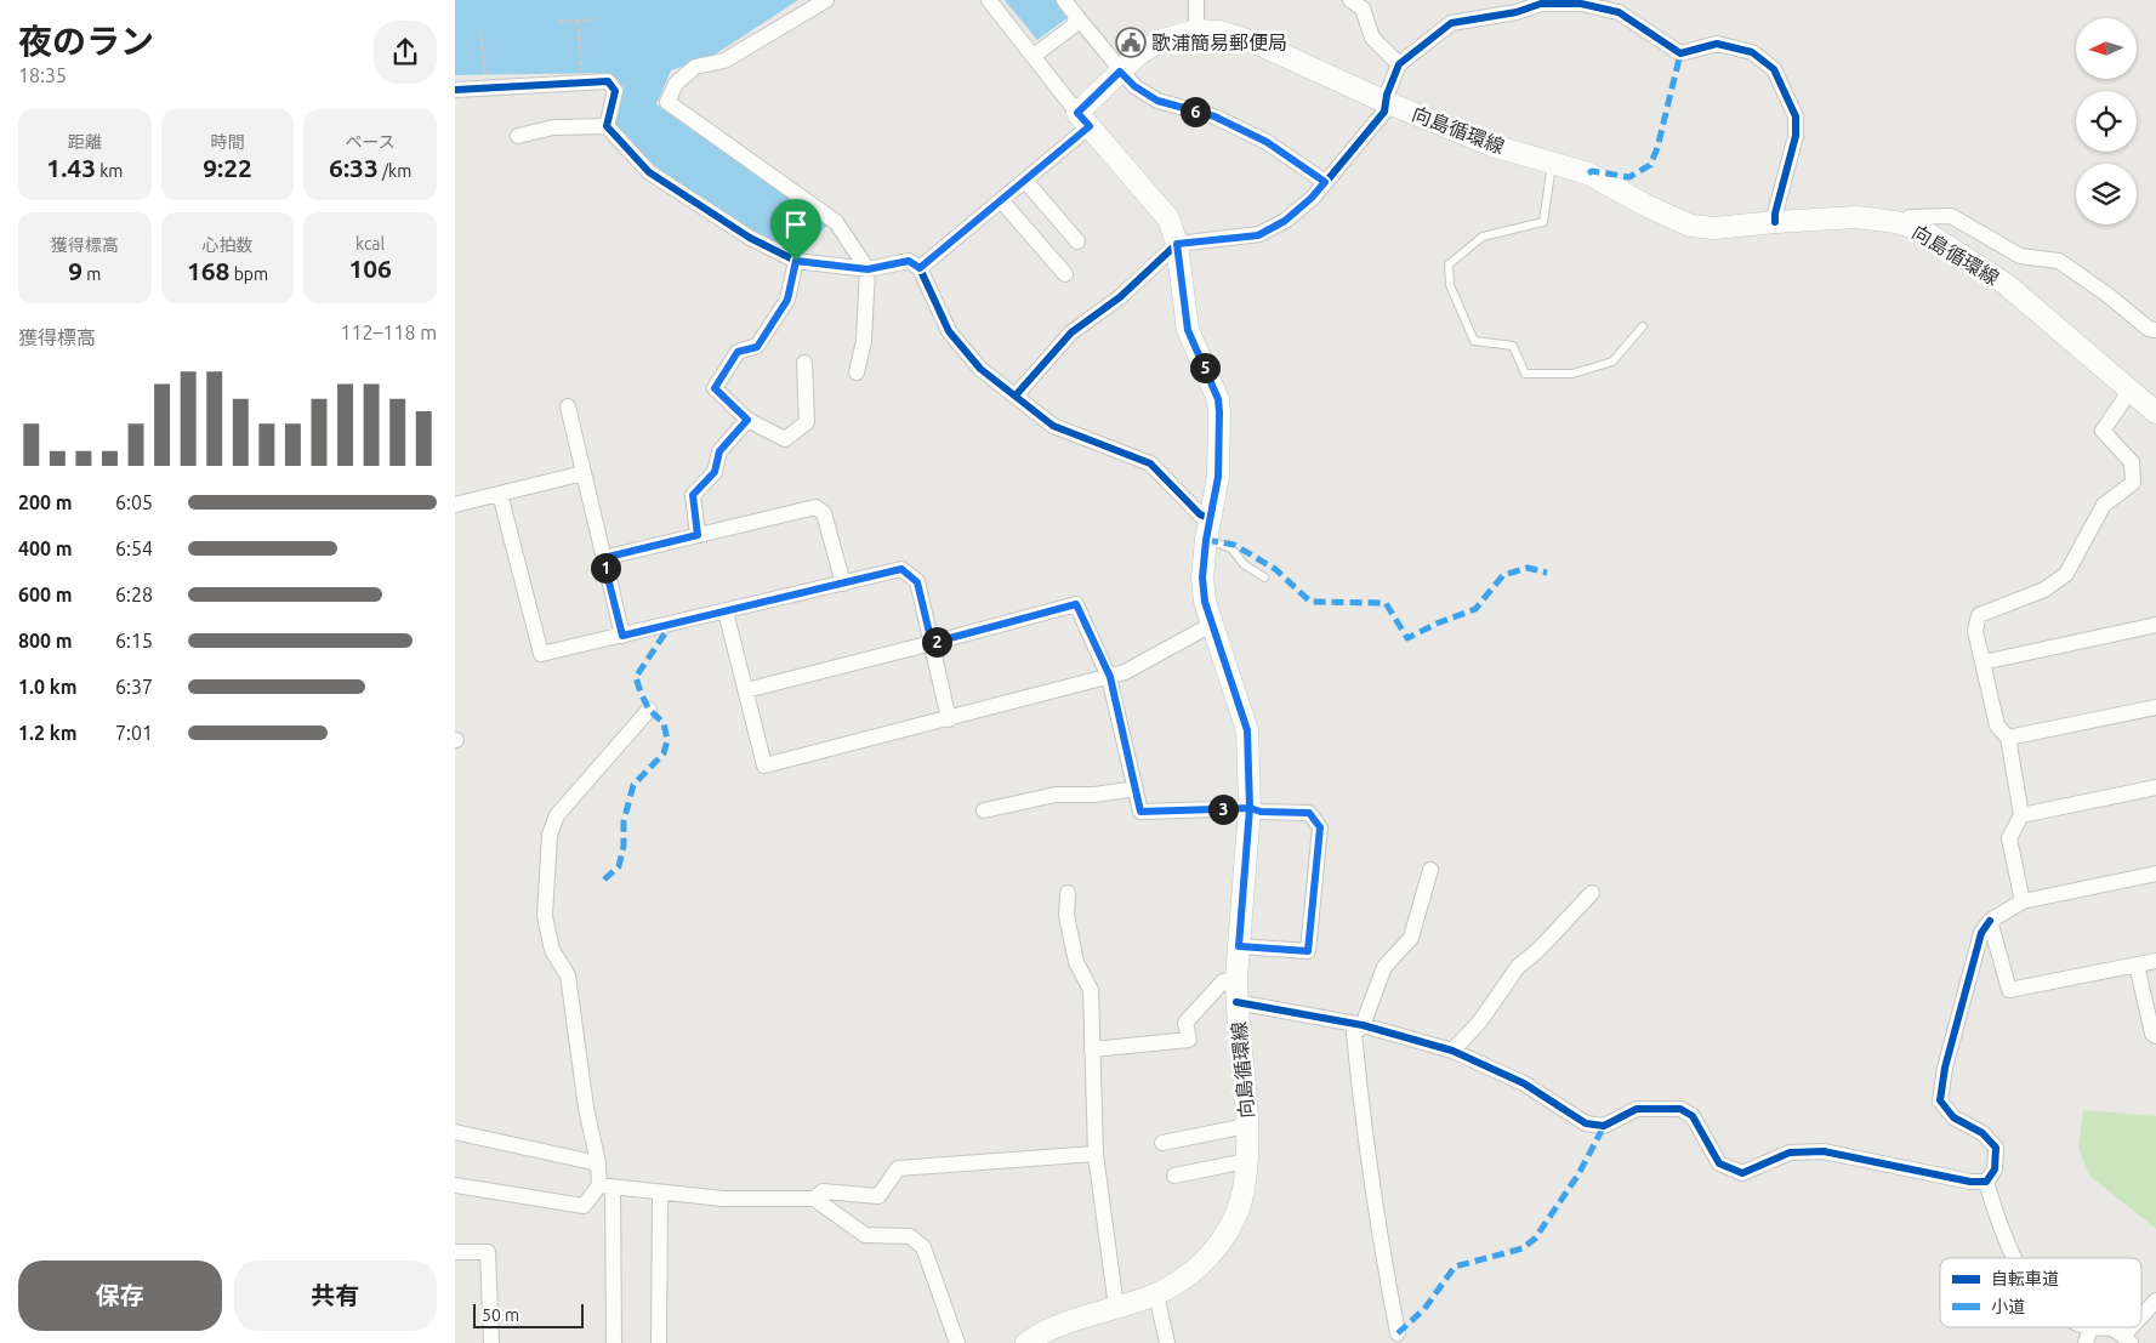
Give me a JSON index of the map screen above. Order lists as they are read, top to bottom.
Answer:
{
  "streets": {
    "main road": ["向島循環線"]
  },
  "places": {
    "public building": ["歌浦簡易郵便局"]
  },
  "legend": ["自転車道", "小道"],
  "scale_bar": "50 m",
  "north": "left",
  "page": {
    "heading": ["夜のラン", "18:35"],
    "pins": [
      "6",
      "5",
      "1",
      "2",
      "3"
    ],
    "stats": [
      ["距離", "1.43 km"],
      ["時間", "9:22"],
      ["ペース", "6:33 /km"],
      ["獲得標高", "9 m"],
      ["心拍数", "168 bpm"],
      ["kcal", "106"]
    ],
    "chart": ["獲得標高", "112–118 m"],
    "list": [
      {
        "name": "200 m",
        "note": "6:05"
      },
      {
        "name": "400 m",
        "note": "6:54"
      },
      {
        "name": "600 m",
        "note": "6:28"
      },
      {
        "name": "800 m",
        "note": "6:15"
      },
      {
        "name": "1.0 km",
        "note": "6:37"
      },
      {
        "name": "1.2 km",
        "note": "7:01"
      }
    ],
    "buttons": ["保存", "共有"],
    "scale": "50 m"
  }
}
